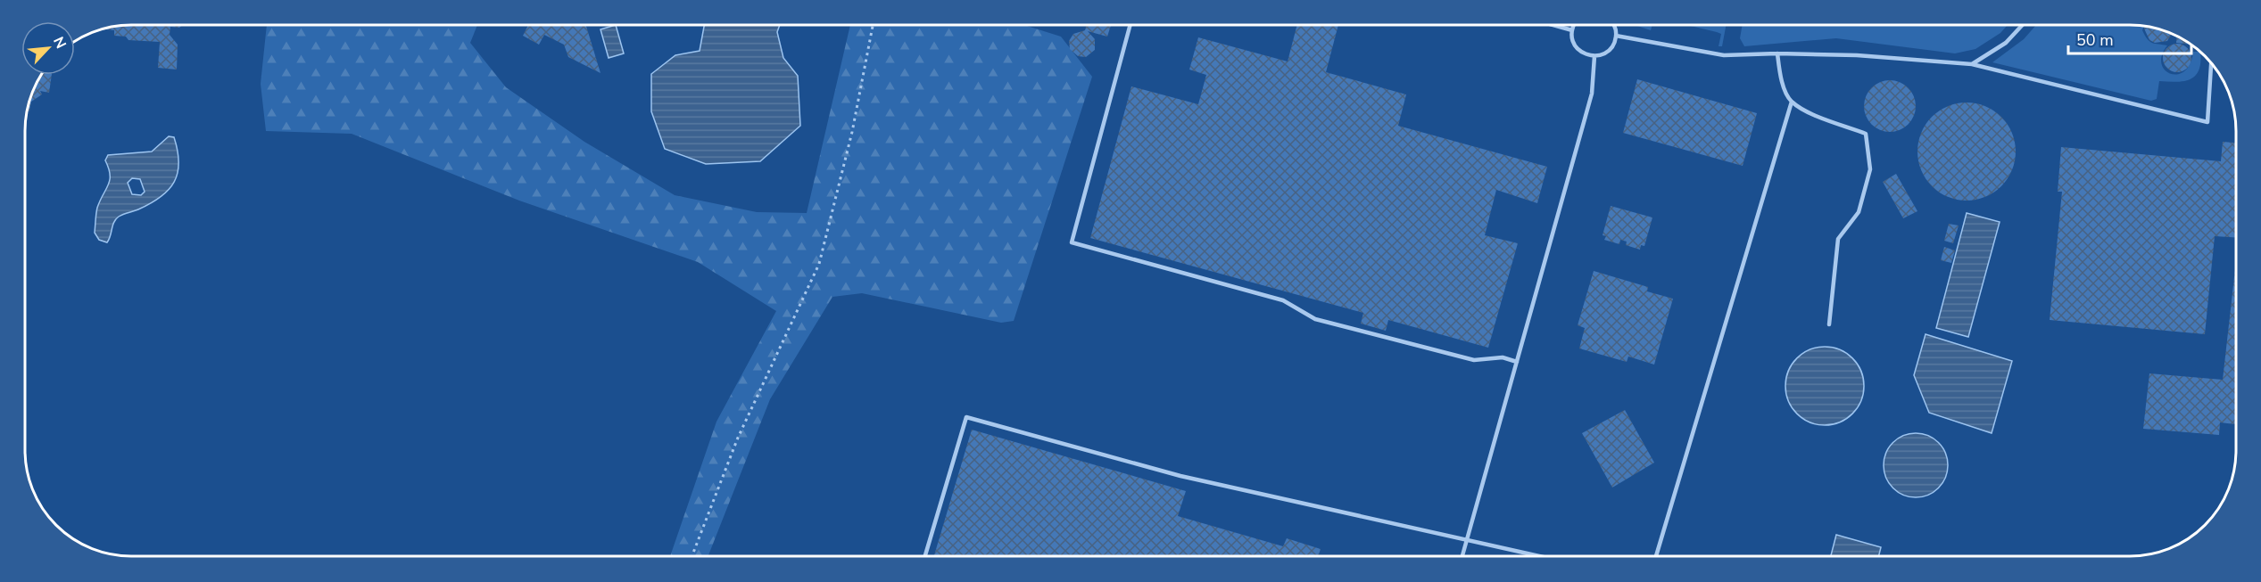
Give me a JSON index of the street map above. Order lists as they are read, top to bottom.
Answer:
{
  "scale_bar": "50 m",
  "north": "top right"
}
